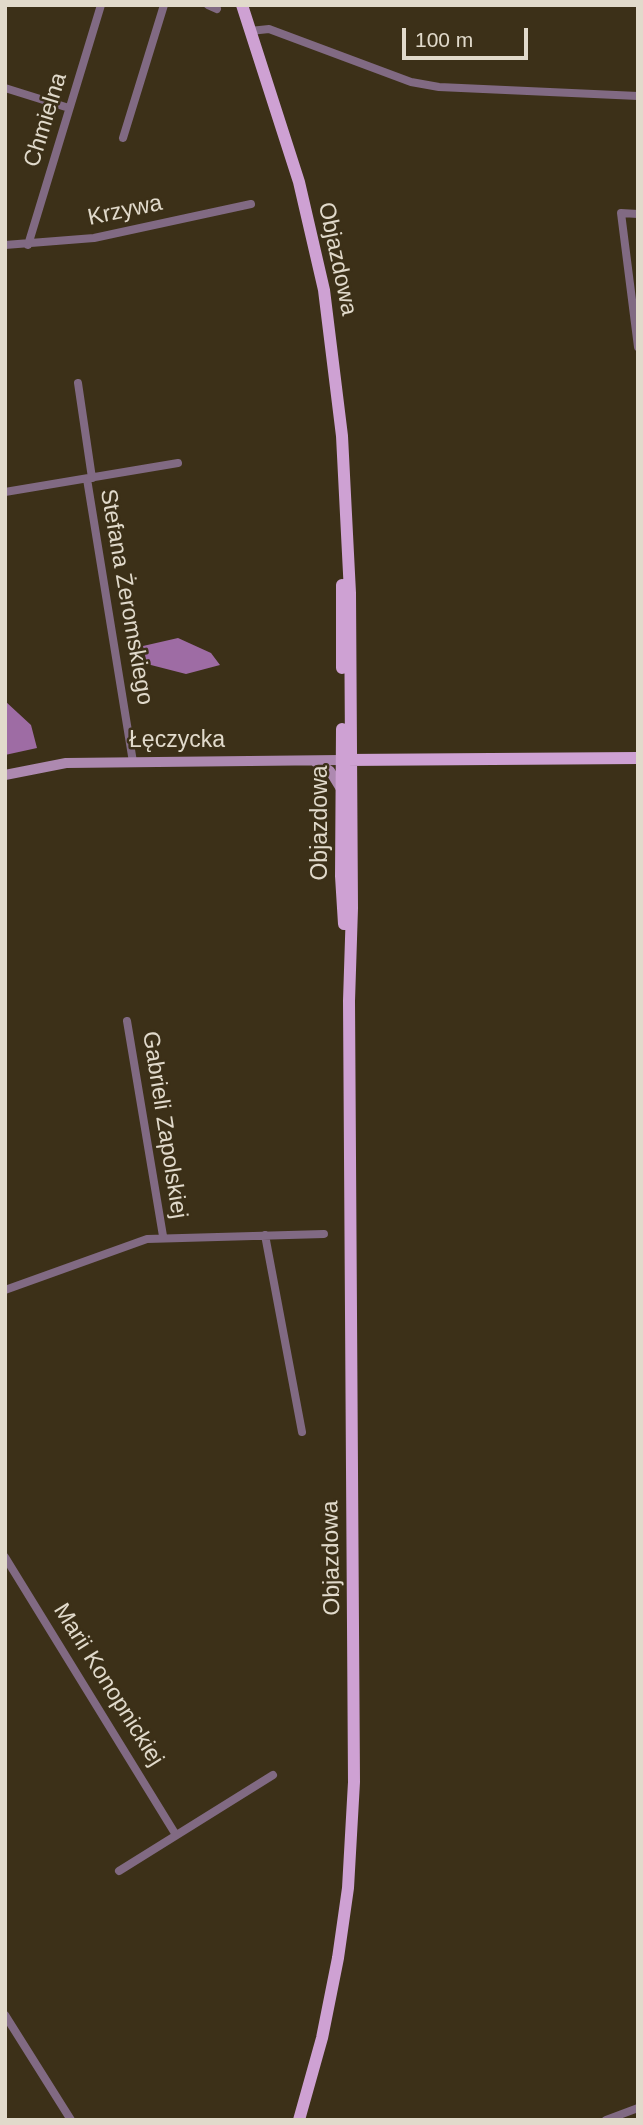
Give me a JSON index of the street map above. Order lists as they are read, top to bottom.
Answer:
{
  "streets": {
    "main road": ["Objazdowa"],
    "street": [
      "Chmielna",
      "Krzywa",
      "Stefana Żeromskiego",
      "Łęczycka",
      "Gabrieli Zapolskiej",
      "Marii Konopnickiej"
    ]
  },
  "crossings": [
    ["Chmielna", "Krzywa"],
    ["Objazdowa", "Łęczycka"],
    ["Stefana Żeromskiego", "Łęczycka"]
  ],
  "scale_bar": "100 m"
}
